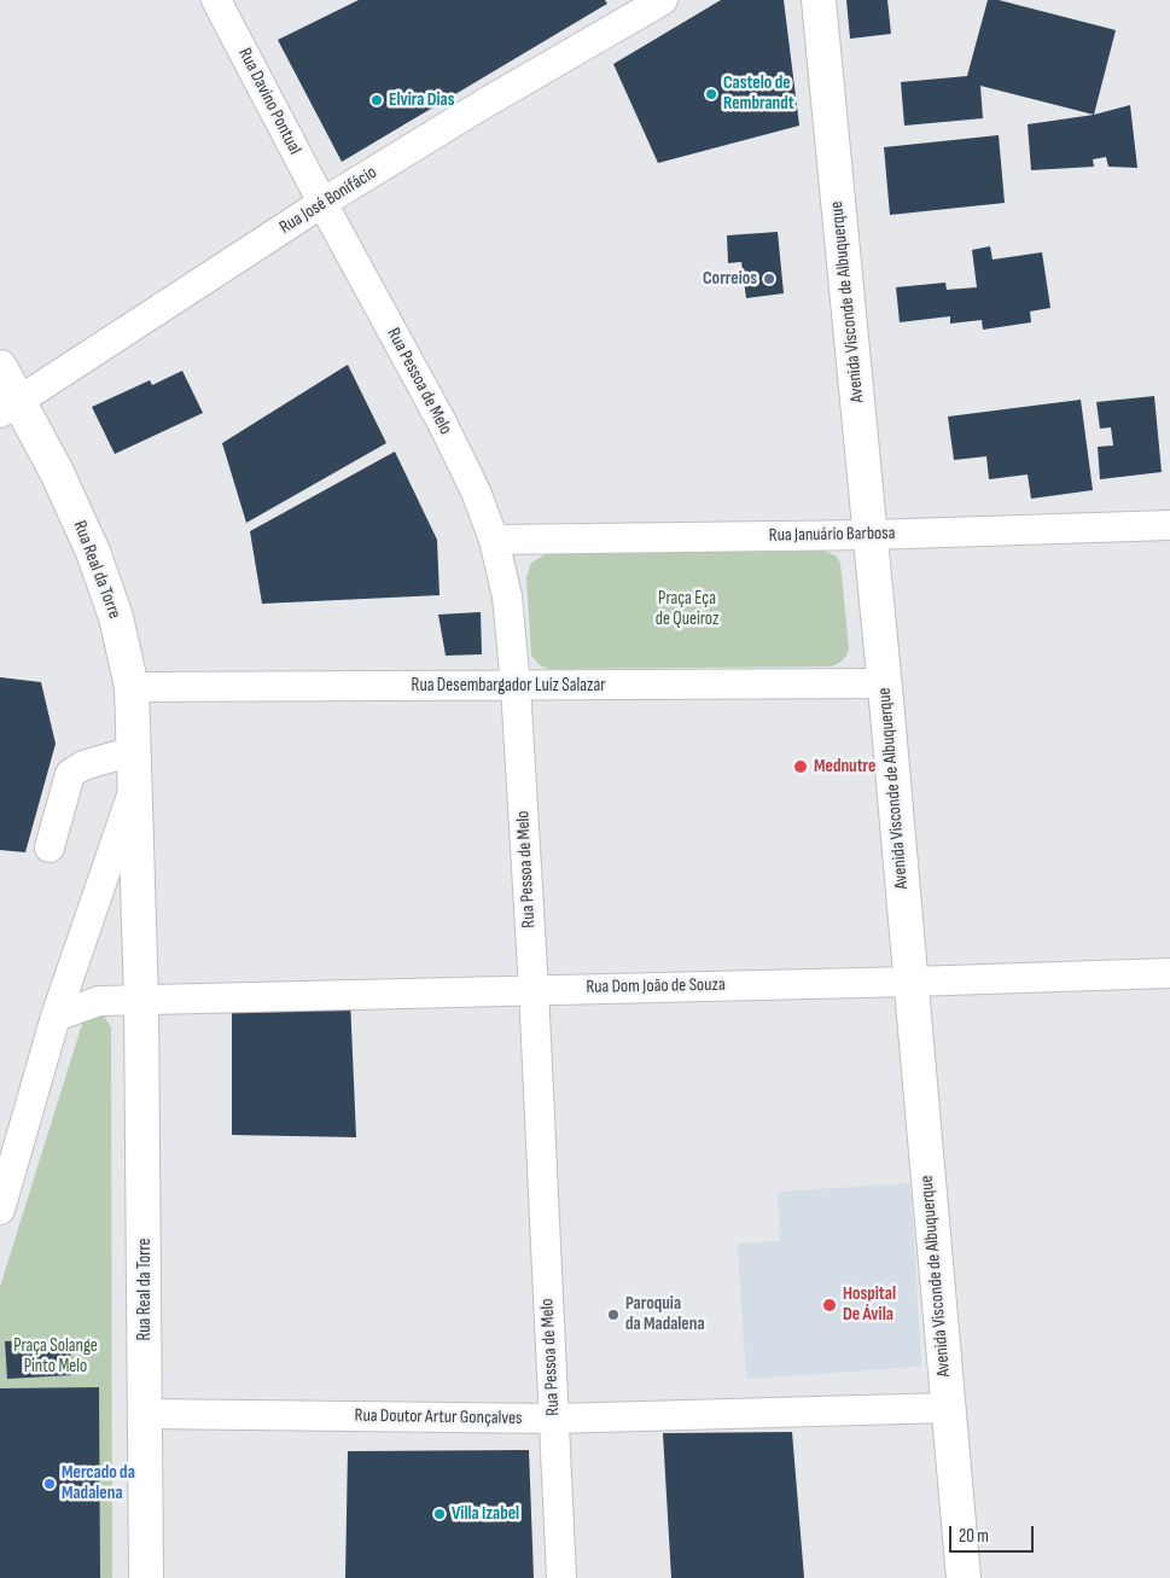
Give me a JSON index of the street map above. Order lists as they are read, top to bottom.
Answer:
{
  "streets": {
    "main road": ["Avenida Visconde de Albuquerque", "Rua Real da Torre"],
    "street": [
      "Rua Davino Pontual",
      "Rua José Bonifácio",
      "Rua Pessoa de Melo",
      "Rua Januário Barbosa",
      "Rua Desembargador Luiz Salazar",
      "Rua Dom João de Souza",
      "Rua Doutor Artur Gonçalves"
    ]
  },
  "crossings": [
    ["Rua Davino Pontual", "Rua José Bonifácio"],
    ["Rua Davino Pontual", "Rua Pessoa de Melo"],
    ["Rua José Bonifácio", "Rua Pessoa de Melo"],
    ["Rua José Bonifácio", "Rua Real da Torre"],
    ["Avenida Visconde de Albuquerque", "Rua Januário Barbosa"],
    ["Avenida Visconde de Albuquerque", "Rua Desembargador Luiz Salazar"],
    ["Avenida Visconde de Albuquerque", "Rua Dom João de Souza"],
    ["Avenida Visconde de Albuquerque", "Rua Doutor Artur Gonçalves"],
    ["Rua Pessoa de Melo", "Rua Januário Barbosa"],
    ["Rua Pessoa de Melo", "Rua Desembargador Luiz Salazar"],
    ["Rua Pessoa de Melo", "Rua Dom João de Souza"],
    ["Rua Pessoa de Melo", "Rua Doutor Artur Gonçalves"],
    ["Rua Real da Torre", "Rua Desembargador Luiz Salazar"],
    ["Rua Real da Torre", "Rua Dom João de Souza"],
    ["Rua Real da Torre", "Rua Doutor Artur Gonçalves"]
  ],
  "parks": ["Praça Eça de Queiroz", "Praça Solange Pinto Melo"],
  "places": [
    "Castelo de Rembrandt",
    "Elvira Dias",
    "Correios",
    "Mednutre",
    "Hospital De Ávila",
    "Paroquia da Madalena",
    "Mercado da Madalena",
    "Villa Izabel"
  ],
  "scale_bar": "20 m"
}
